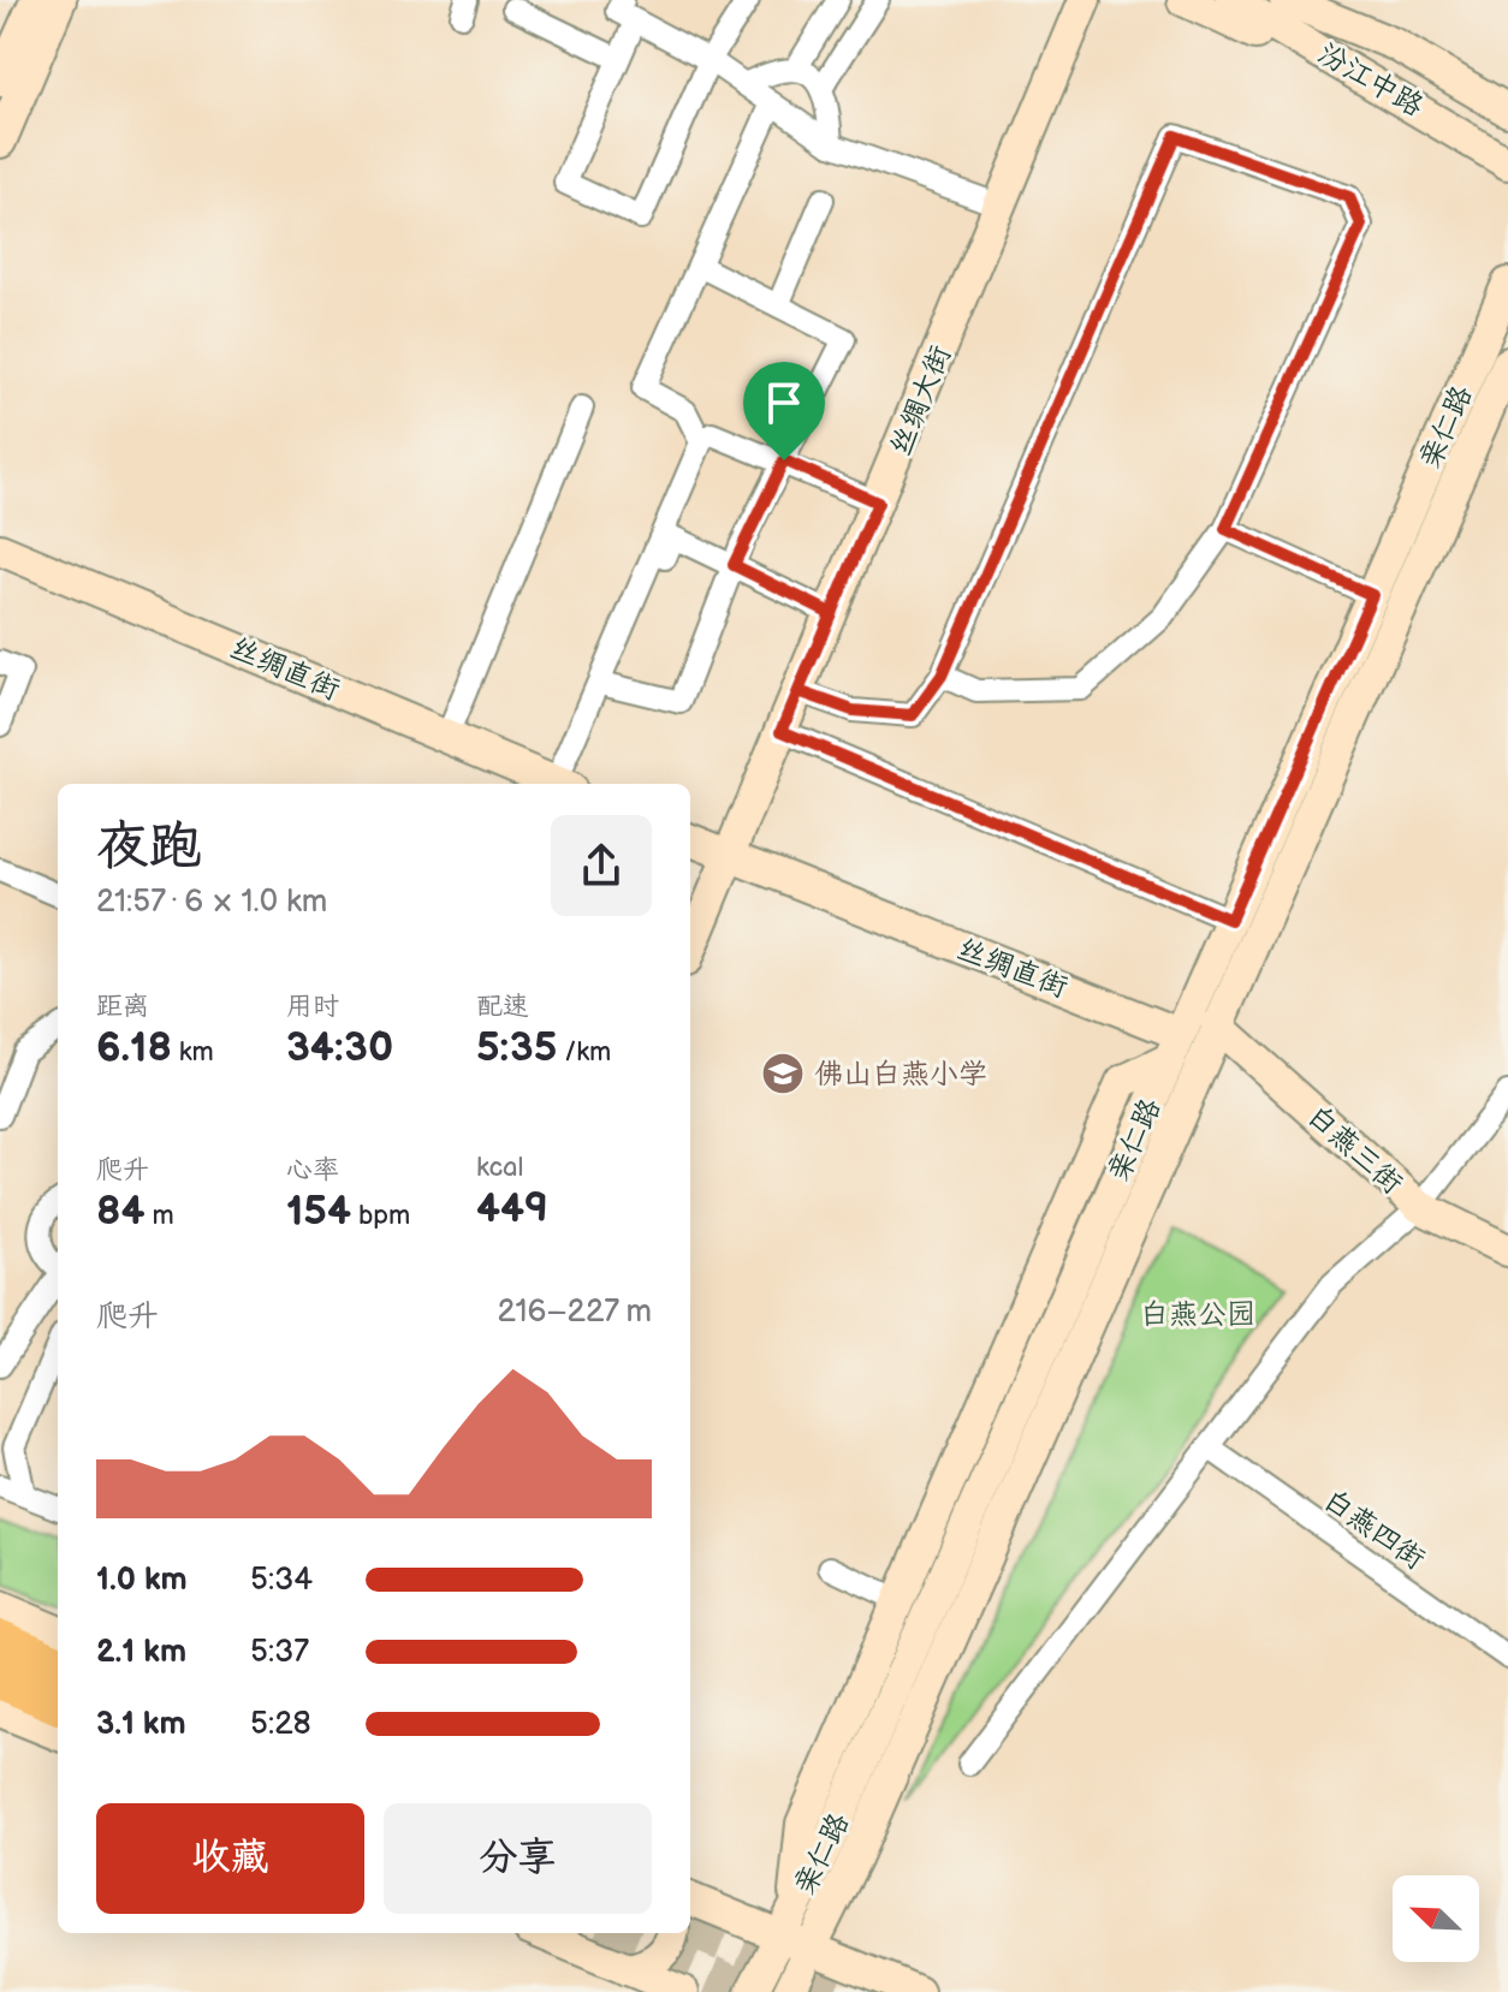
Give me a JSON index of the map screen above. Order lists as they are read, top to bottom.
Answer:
{
  "streets": {
    "main road": [
      "汾江中路",
      "丝绸大街",
      "亲仁路",
      "丝绸直街",
      "白燕三街"
    ],
    "street": ["白燕四街"]
  },
  "crossings": [
    ["丝绸大街", "丝绸直街"],
    ["亲仁路", "丝绸直街"],
    ["亲仁路", "白燕三街"]
  ],
  "parks": ["白燕公园"],
  "places": {
    "school or university": ["佛山白燕小学"]
  },
  "north": "top left",
  "page": {
    "heading": ["夜跑", "21:57 · 6 × 1.0 km"],
    "stats": [
      ["距离", "6.18 km"],
      ["用时", "34:30"],
      ["配速", "5:35 /km"],
      ["爬升", "84 m"],
      ["心率", "154 bpm"],
      ["kcal", "449"]
    ],
    "chart": ["爬升", "216–227 m"],
    "list": [
      {
        "name": "1.0 km",
        "note": "5:34"
      },
      {
        "name": "2.1 km",
        "note": "5:37"
      },
      {
        "name": "3.1 km",
        "note": "5:28"
      }
    ],
    "buttons": ["收藏", "分享"]
  }
}
